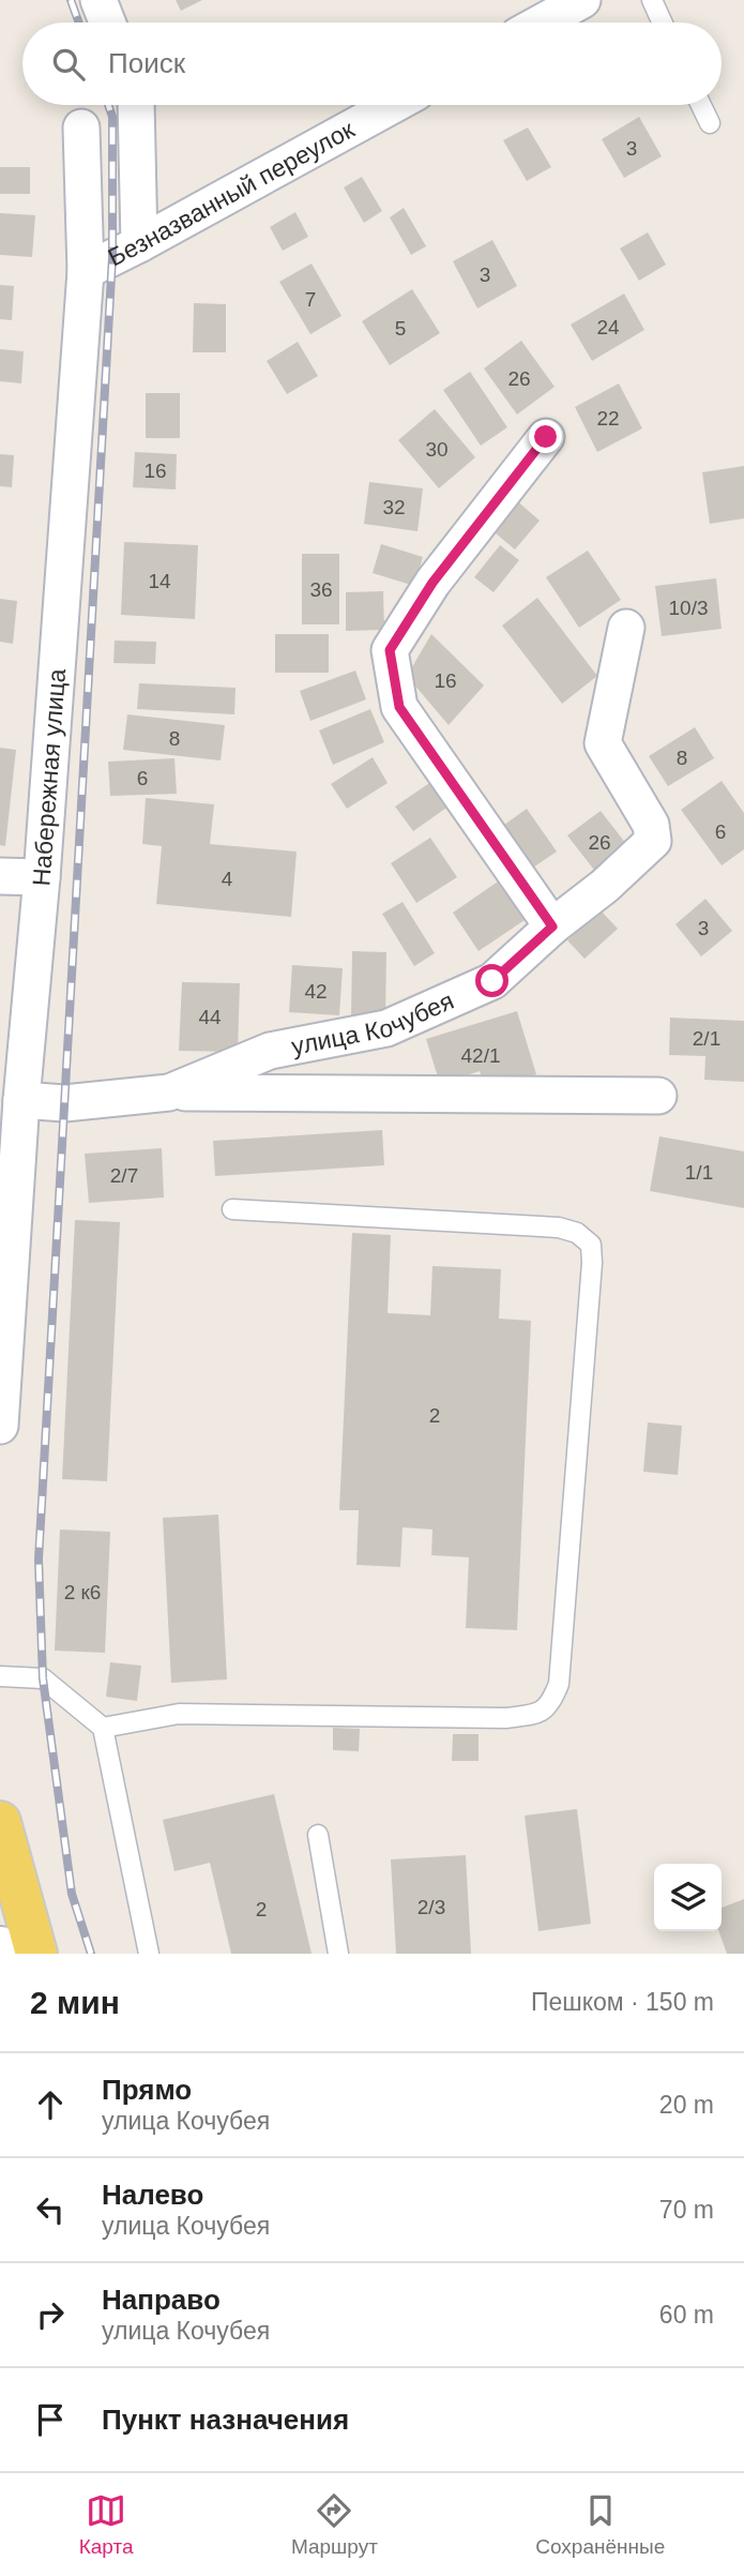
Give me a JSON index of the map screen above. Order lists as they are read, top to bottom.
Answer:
{
  "streets": {
    "street": ["Безназванный переулок", "Набережная улица", "улица Кочубея"]
  },
  "crossings": [
    ["Безназванный переулок", "Набережная улица"],
    ["Набережная улица", "улица Кочубея"]
  ],
  "house_numbers": [
    "3",
    "3",
    "7",
    "24",
    "5",
    "26",
    "22",
    "30",
    "16",
    "32",
    "14",
    "36",
    "10/3",
    "16",
    "8",
    "8",
    "6",
    "6",
    "26",
    "4",
    "3",
    "42",
    "44",
    "2/1",
    "42/1",
    "1/1",
    "2/7",
    "2",
    "2 к6",
    "2/3",
    "2"
  ],
  "page": {
    "search": "Поиск",
    "heading": ["2 мин", "Пешком · 150 m"],
    "list": [
      ["Прямо", "улица Кочубея", "20 m"],
      ["Налево", "улица Кочубея", "70 m"],
      ["Направо", "улица Кочубея", "60 m"],
      "Пункт назначения"
    ],
    "nav": ["Карта", "Маршрут", "Сохранённые"]
  }
}
